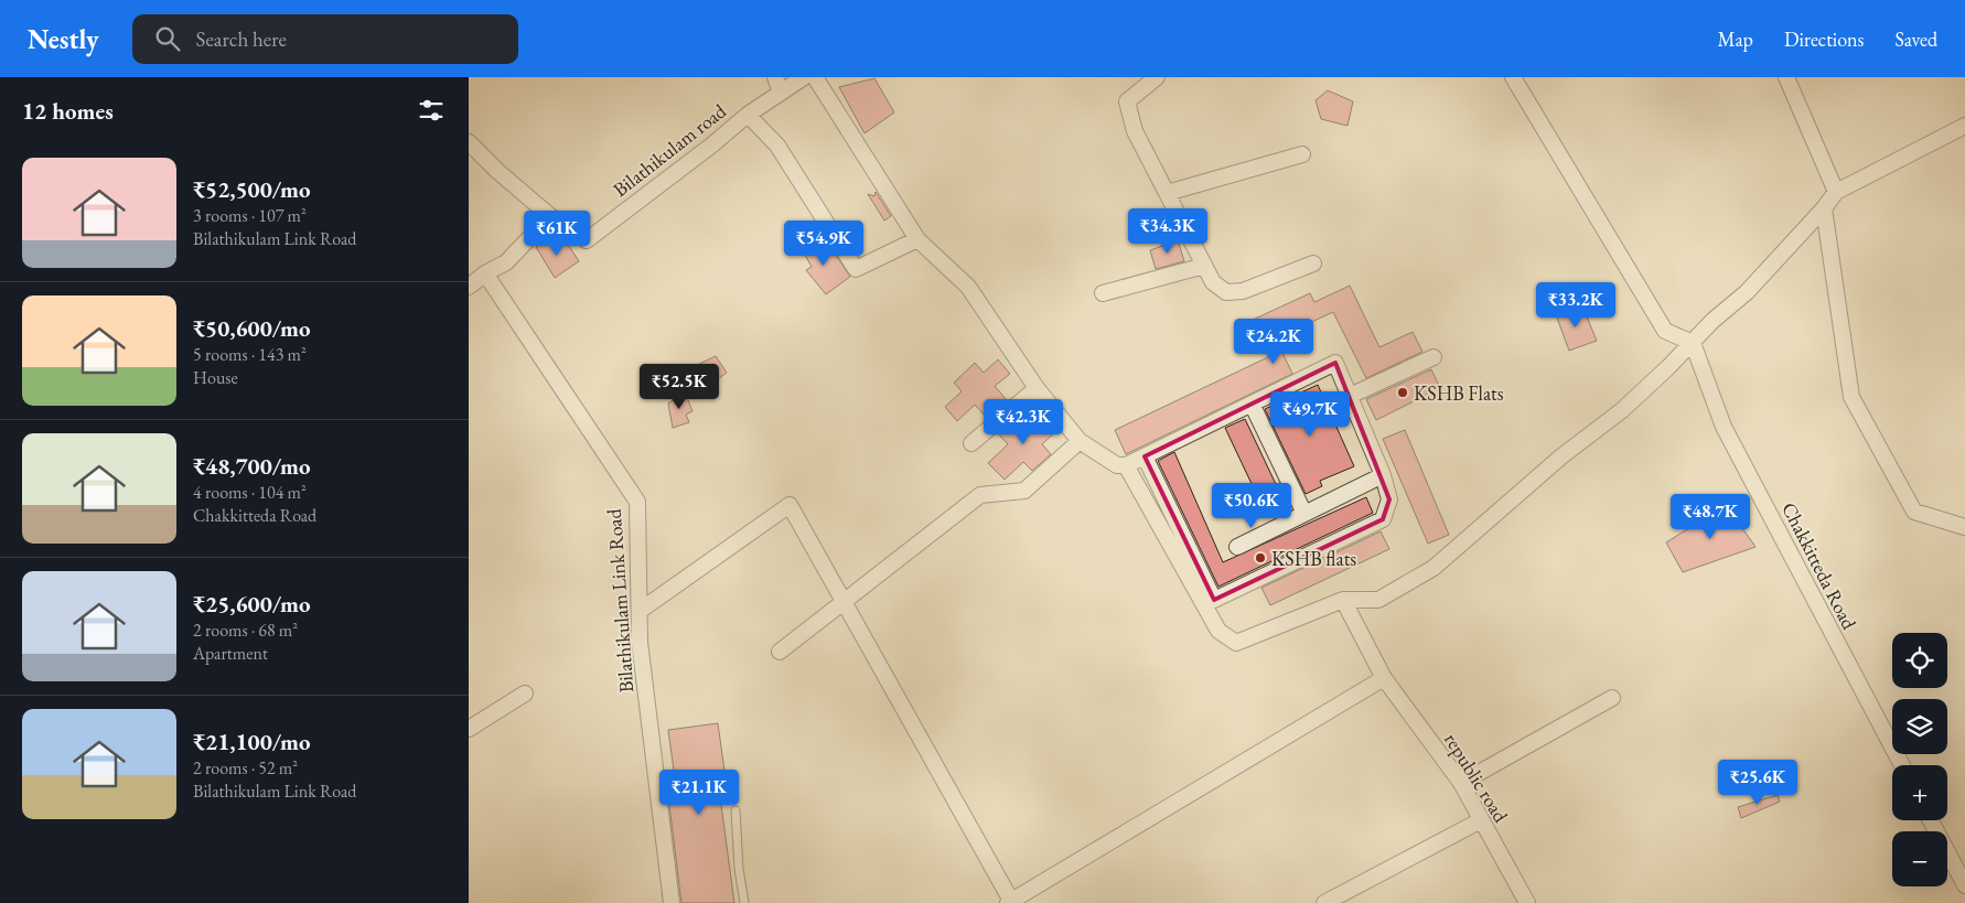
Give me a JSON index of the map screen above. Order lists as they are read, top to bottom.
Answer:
{
  "streets": {
    "street": [
      "Bilathikulam road",
      "Chakkitteda Road",
      "Bilathikulam Link Road",
      "republic road"
    ]
  },
  "places": ["KSHB Flats", "KSHB flats"],
  "page": {
    "header": "Nestly",
    "search": "Search here",
    "nav": ["Map", "Directions", "Saved"],
    "heading": "12 homes",
    "list": [
      {
        "name": "₹52,500/mo",
        "note": "3 rooms · 107 m² · Bilathikulam Link Road"
      },
      {
        "name": "₹50,600/mo",
        "note": "5 rooms · 143 m² · House"
      },
      {
        "name": "₹48,700/mo",
        "note": "4 rooms · 104 m² · Chakkitteda Road"
      },
      {
        "name": "₹25,600/mo",
        "note": "2 rooms · 68 m² · Apartment"
      },
      {
        "name": "₹21,100/mo",
        "note": "2 rooms · 52 m² · Bilathikulam Link Road"
      }
    ],
    "price": [
      "₹34.3K",
      "₹61K",
      "₹54.9K",
      "₹33.2K",
      "₹24.2K",
      "₹52.5K",
      "₹49.7K",
      "₹42.3K",
      "₹50.6K",
      "₹48.7K",
      "₹25.6K",
      "₹21.1K"
    ],
    "map_buttons": ["+", "−"]
  }
}
